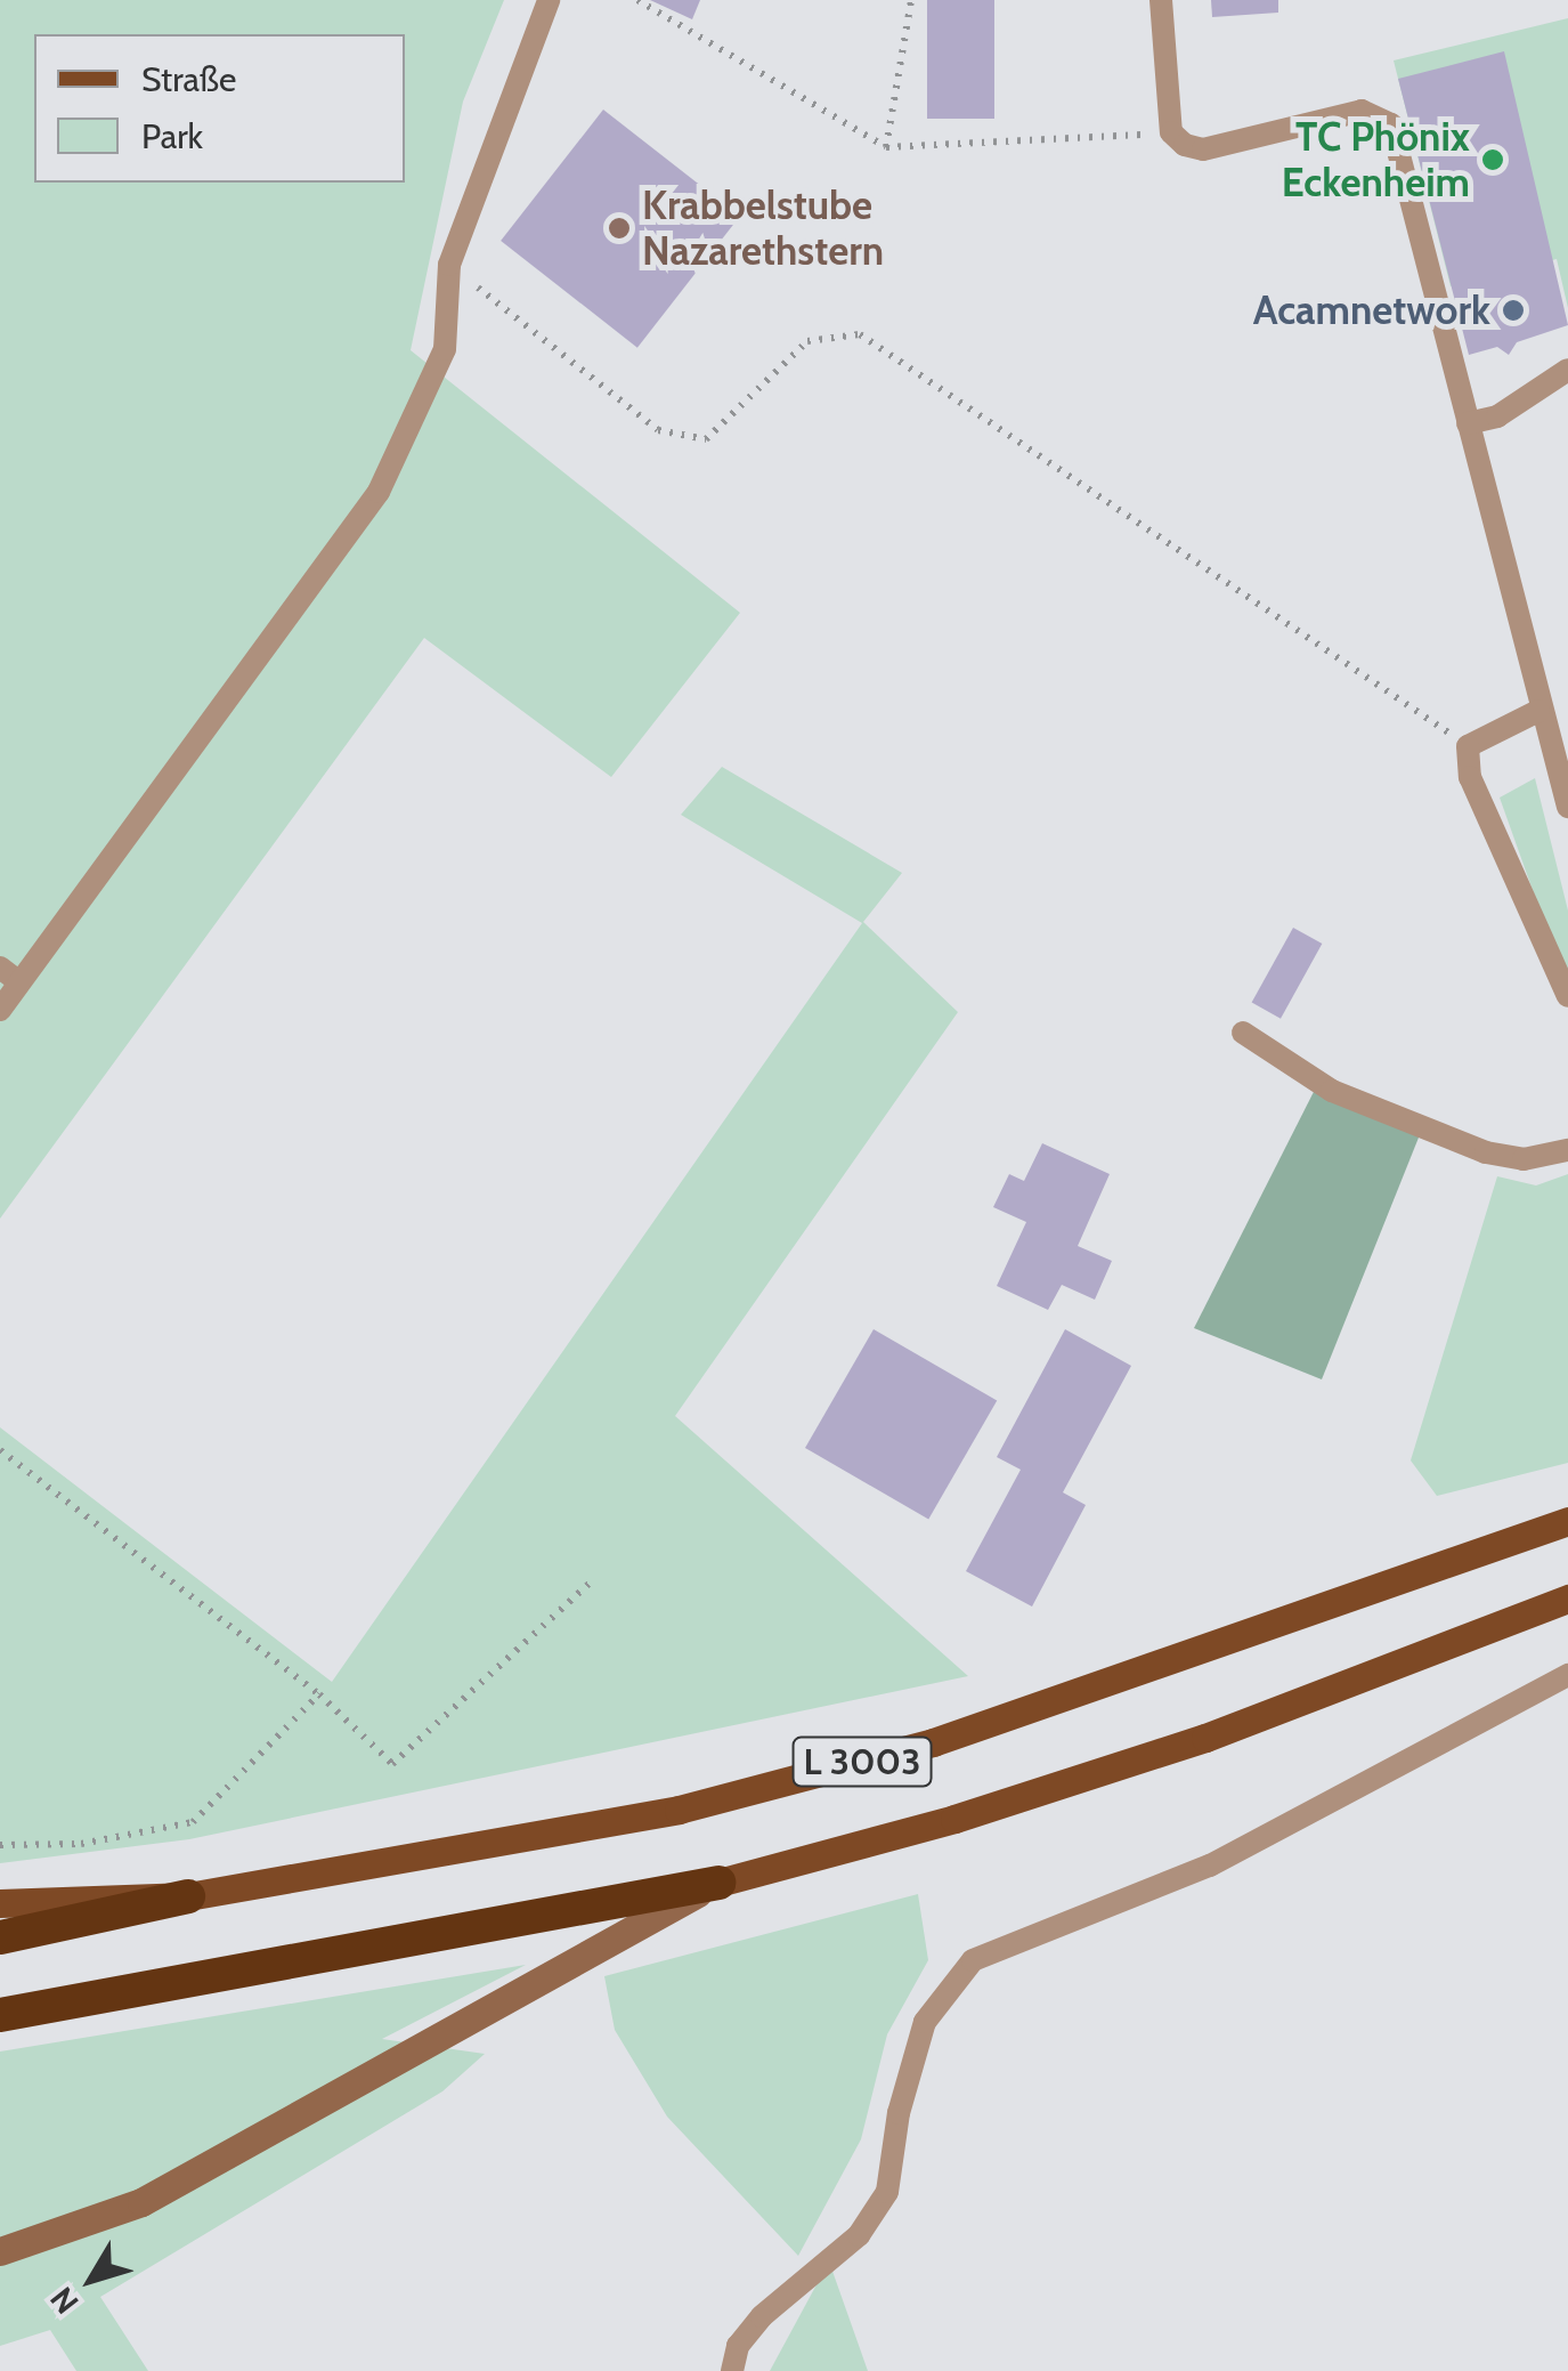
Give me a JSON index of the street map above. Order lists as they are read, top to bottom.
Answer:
{
  "streets": {
    "main road": ["L 3003"]
  },
  "places": ["TC Phönix Eckenheim", "Krabbelstube Nazarethstern", "Acamnetwork"],
  "legend": ["Straße", "Park"],
  "north": "bottom left"
}
